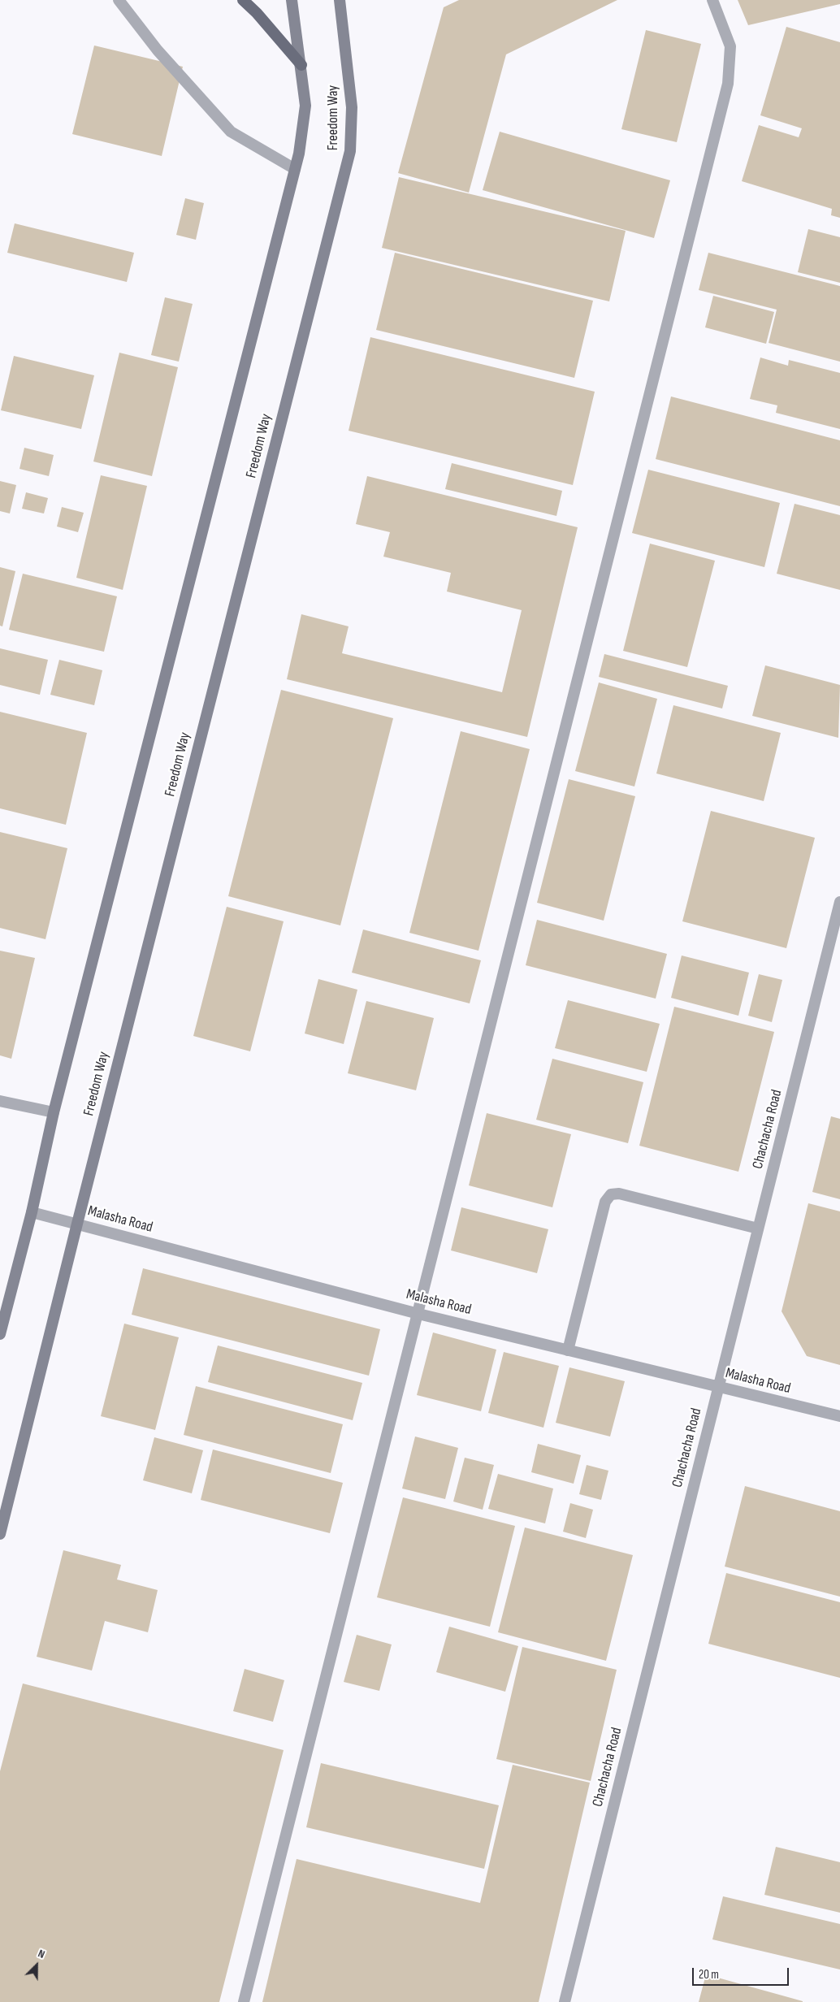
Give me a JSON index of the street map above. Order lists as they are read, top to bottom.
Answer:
{
  "streets": {
    "main road": ["Freedom Way"],
    "street": ["Chachacha Road", "Malasha Road"]
  },
  "crossings": [
    ["Freedom Way", "Malasha Road"],
    ["Chachacha Road", "Malasha Road"]
  ],
  "scale_bar": "20 m",
  "north": "top right"
}
